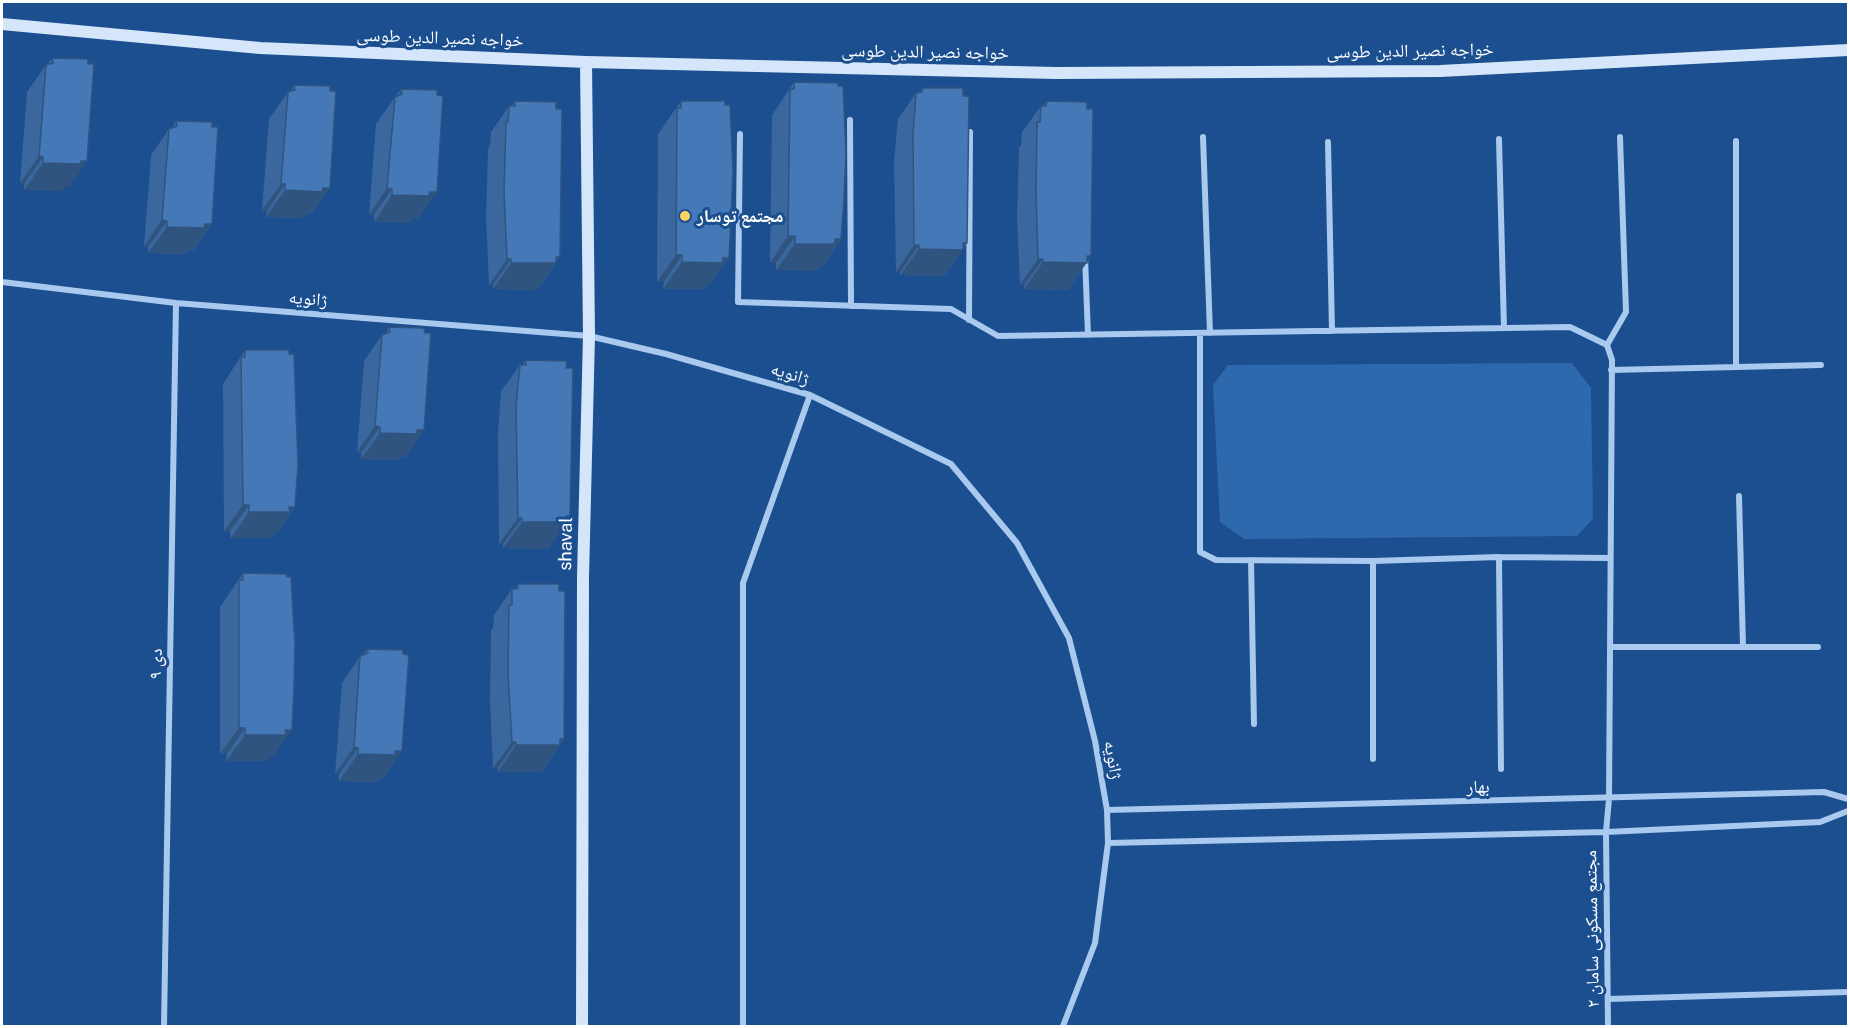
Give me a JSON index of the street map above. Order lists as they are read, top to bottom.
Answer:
{
  "streets": {
    "street": [
      "خواجه نصیر الدین طوسی",
      "ژانویه",
      "shaval",
      "۹ دی",
      "بهار",
      "مجتمع مسکونی سامان ۲"
    ]
  },
  "crossings": [
    ["خواجه نصیر الدین طوسی", "shaval"],
    ["ژانویه", "shaval"],
    ["ژانویه", "۹ دی"],
    ["ژانویه", "بهار"],
    ["بهار", "مجتمع مسکونی سامان ۲"]
  ],
  "places": ["مجتمع توسار"]
}
